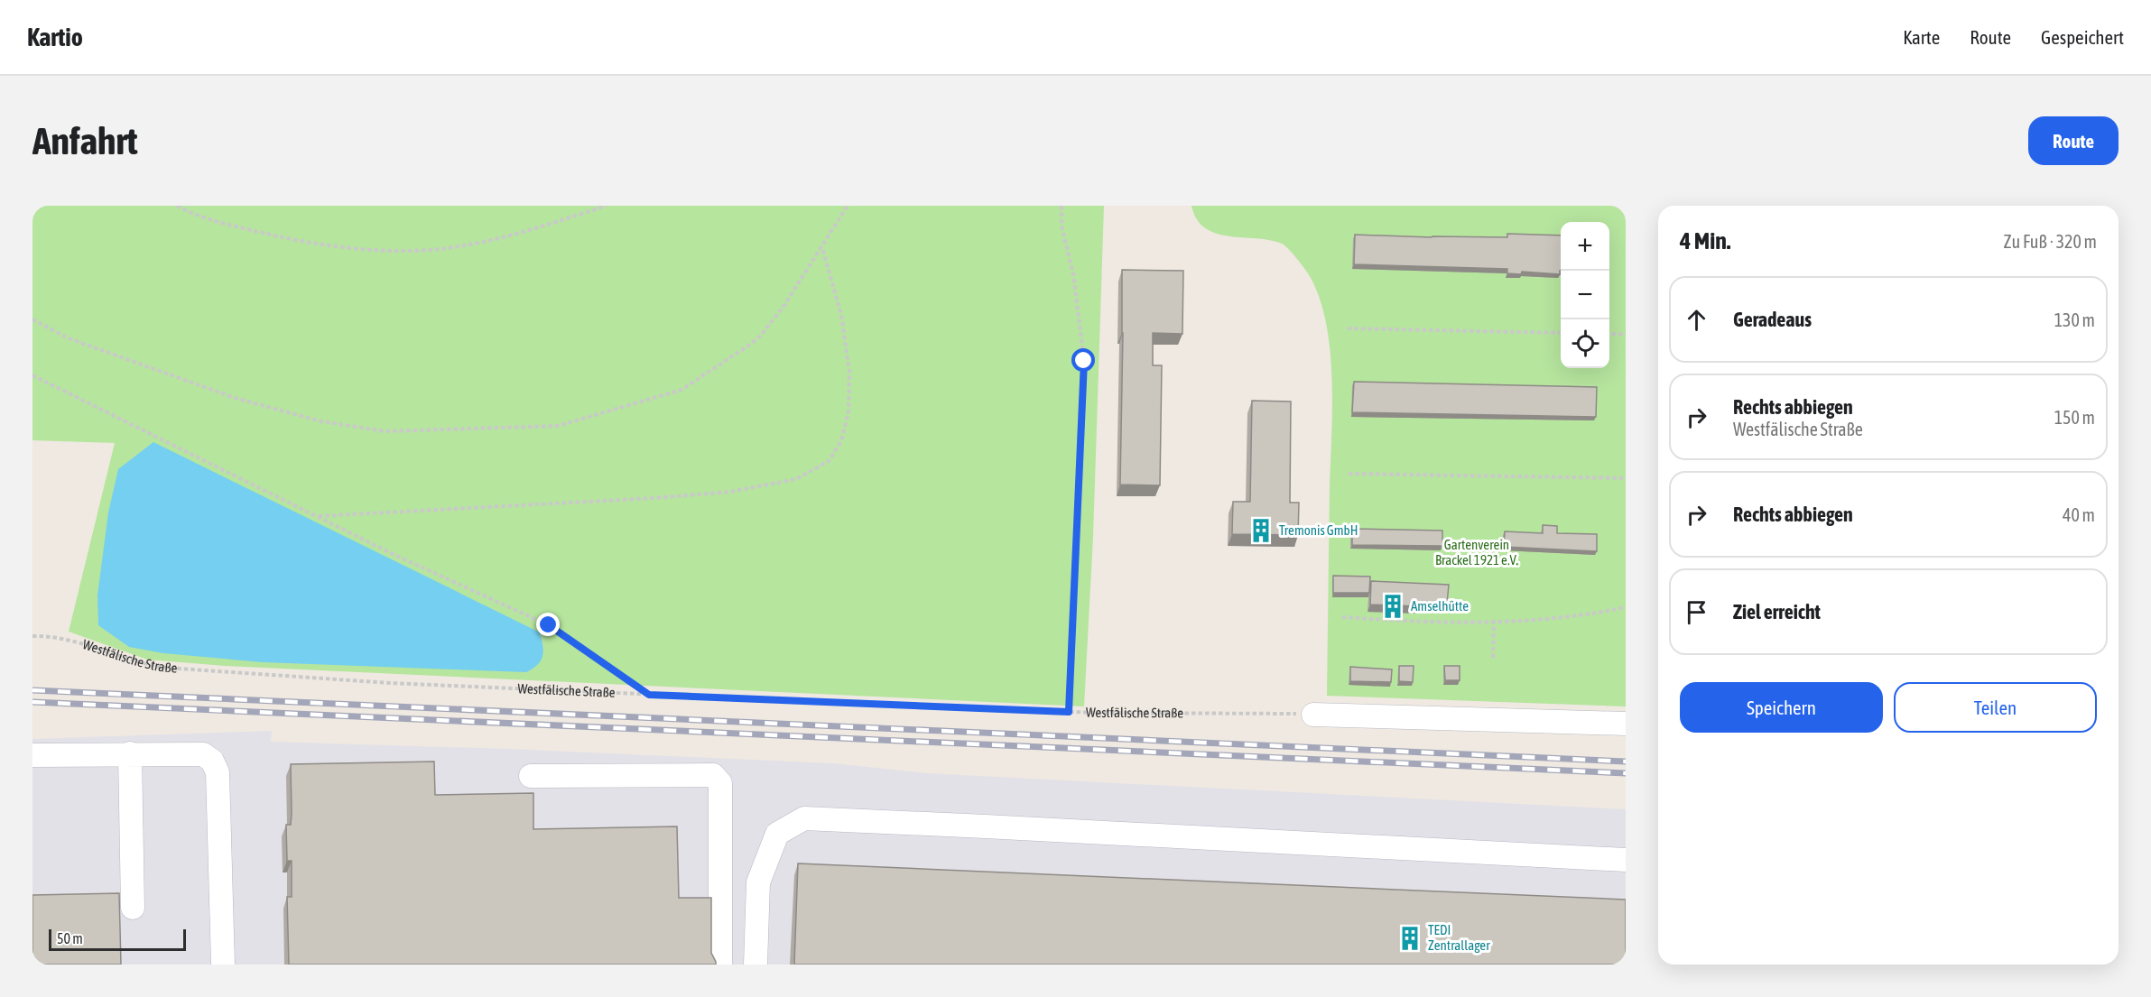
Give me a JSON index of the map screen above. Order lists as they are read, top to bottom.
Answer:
{
  "streets": {
    "path": ["Westfälische Straße"]
  },
  "parks": ["Gartenverein Brackel 1921 e.V."],
  "places": {
    "building": ["Tremonis GmbH", "Amselhütte", "TEDI Zentrallager"]
  },
  "scale_bar": "50 m",
  "page": {
    "header": "Kartio",
    "nav": ["Karte", "Route", "Gespeichert"],
    "buttons": [
      "Route",
      ["Speichern", "Teilen"]
    ],
    "title": "Anfahrt",
    "heading": ["4 Min.", "Zu Fuß · 320 m"],
    "map_buttons": ["+", "−"],
    "list": [
      ["Geradeaus", "130 m"],
      ["Rechts abbiegen", "Westfälische Straße", "150 m"],
      ["Rechts abbiegen", "40 m"],
      "Ziel erreicht"
    ],
    "scale": "50 m"
  }
}
